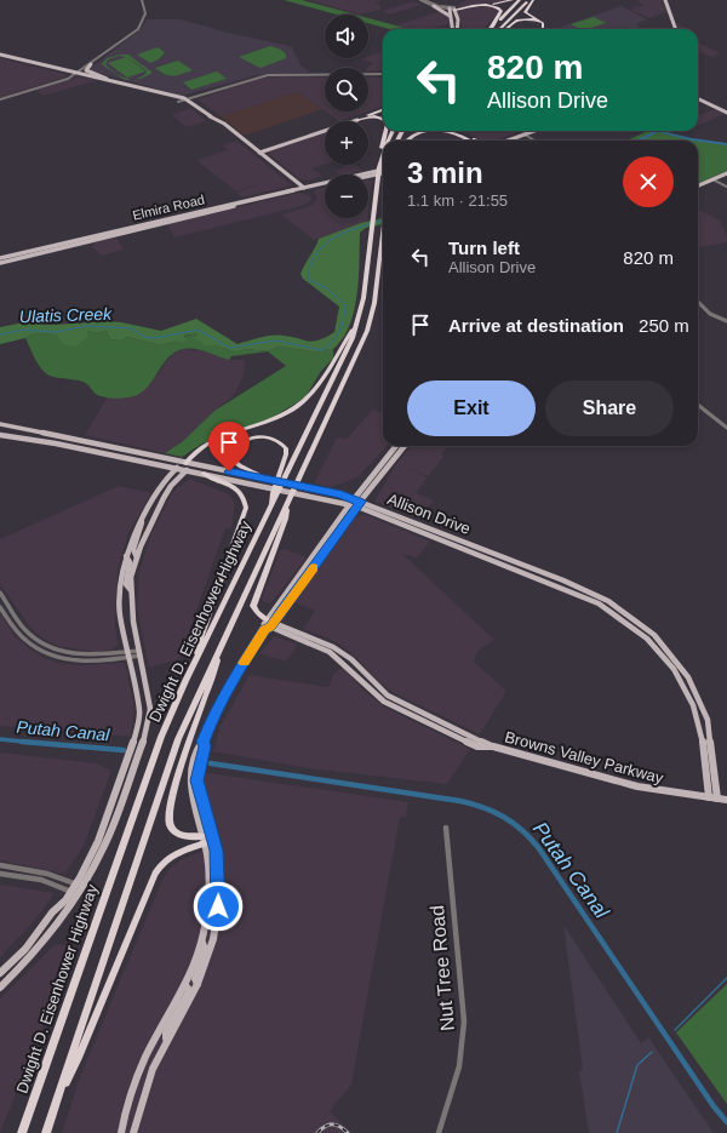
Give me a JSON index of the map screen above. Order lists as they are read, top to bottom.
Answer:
{
  "streets": {
    "highway": ["Dwight D. Eisenhower Highway"],
    "main road": ["Elmira Road", "Allison Drive", "Browns Valley Parkway"],
    "street": ["Nut Tree Road"]
  },
  "crossings": [
    ["Allison Drive", "Browns Valley Parkway"]
  ],
  "water": ["Ulatis Creek", "Putah Canal"],
  "page": {
    "map_buttons": ["+", "−"],
    "turn": ["820 m", "Allison Drive"],
    "heading": ["3 min", "1.1 km · 21:55"],
    "list": [
      {
        "name": "Turn left",
        "note": "Allison Drive",
        "value": "820 m"
      },
      {
        "name": "Arrive at destination",
        "value": "250 m"
      }
    ],
    "buttons": ["Exit", "Share"]
  }
}
